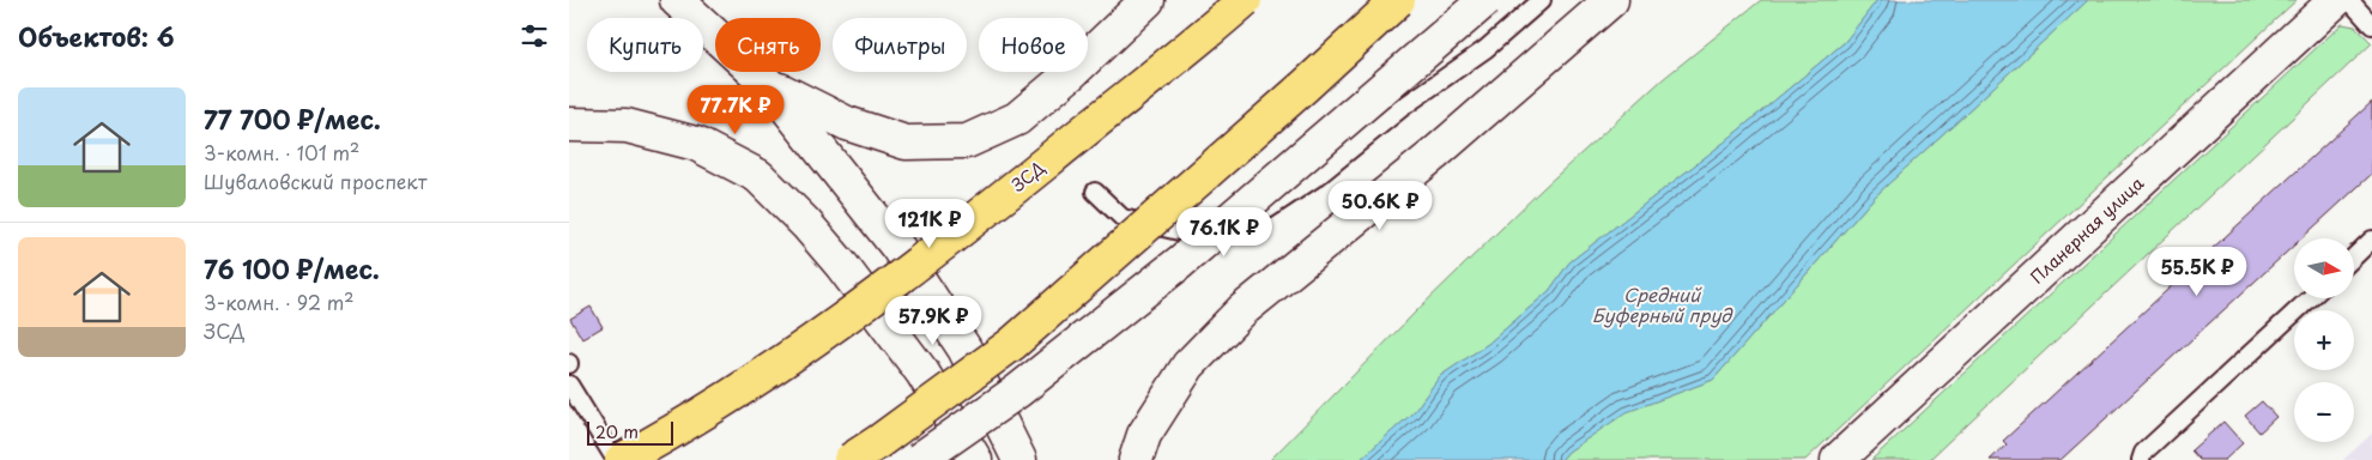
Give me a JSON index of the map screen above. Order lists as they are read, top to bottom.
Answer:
{
  "streets": {
    "highway": ["ЗСД"],
    "main road": ["Планерная улица"]
  },
  "water": ["Средний Буферный пруд"],
  "scale_bar": "20 m",
  "north": "right",
  "page": {
    "heading": "Объектов: 6",
    "chip": [
      "Купить",
      "Снять",
      "Фильтры",
      "Новое"
    ],
    "list": [
      {
        "name": "77 700 ₽/мес.",
        "note": "3-комн. · 101 m² · Шуваловский проспект"
      },
      {
        "name": "76 100 ₽/мес.",
        "note": "3-комн. · 92 m² · ЗСД"
      }
    ],
    "price": [
      "77.7K ₽",
      "50.6K ₽",
      "121K ₽",
      "76.1K ₽",
      "55.5K ₽",
      "57.9K ₽"
    ],
    "map_buttons": ["+", "−"],
    "scale": "20 m"
  }
}
